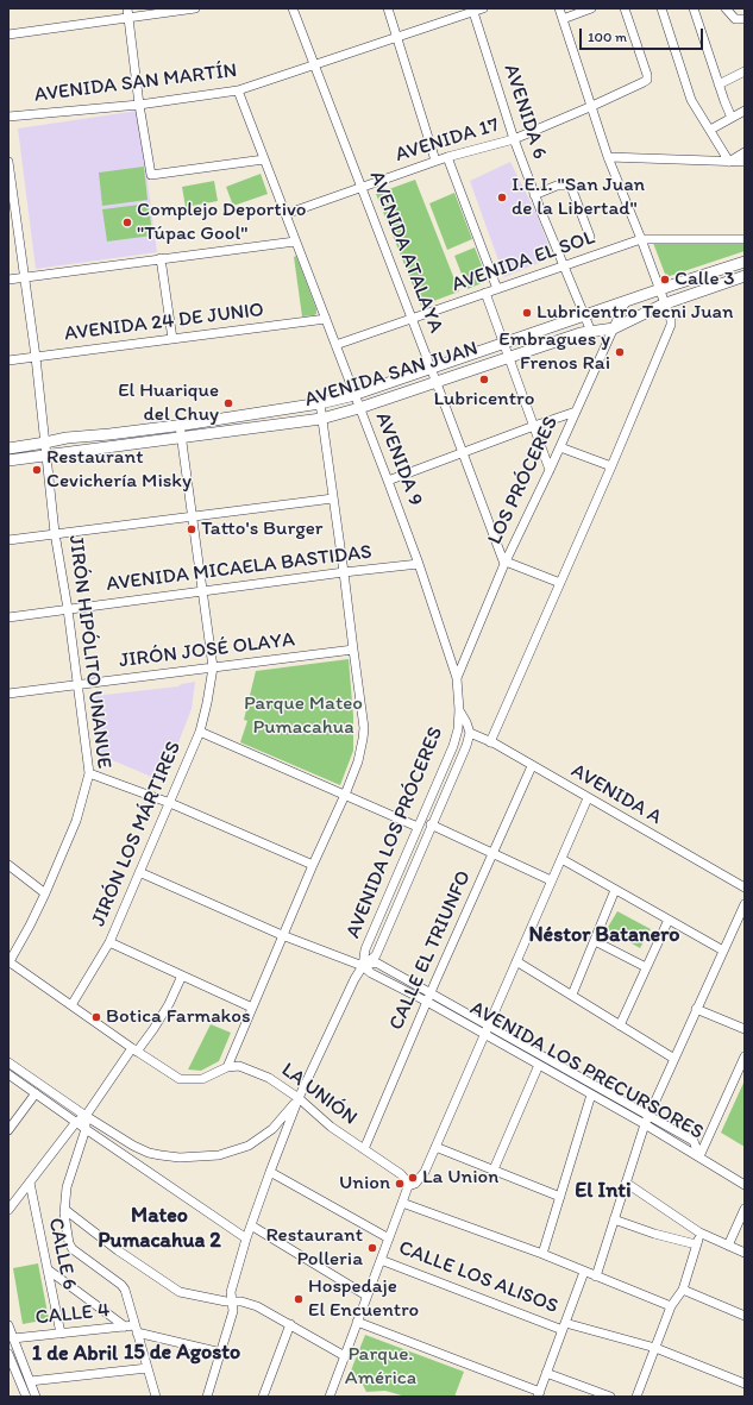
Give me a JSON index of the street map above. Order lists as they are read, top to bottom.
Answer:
{
  "streets": {
    "main road": ["AVENIDA SAN JUAN"],
    "street": [
      "AVENIDA SAN MARTÍN",
      "AVENIDA 6",
      "AVENIDA 17",
      "AVENIDA ATALAYA",
      "AVENIDA EL SOL",
      "AVENIDA 24 DE JUNIO",
      "AVENIDA 9",
      "LOS PRÓCERES",
      "AVENIDA MICAELA BASTIDAS",
      "JIRÓN JOSÉ OLAYA",
      "JIRÓN HIPÓLITO UNANUE",
      "AVENIDA A",
      "AVENIDA LOS PRÓCERES",
      "JIRÓN LOS MÁRTIRES",
      "CALLE EL TRIUNFO",
      "AVENIDA LOS PRECURSORES",
      "LA UNIÓN",
      "CALLE 6",
      "CALLE LOS ALISOS",
      "CALLE 4"
    ]
  },
  "crossings": [
    ["AVENIDA SAN MARTÍN", "AVENIDA 6"],
    ["AVENIDA SAN MARTÍN", "AVENIDA ATALAYA"],
    ["AVENIDA SAN MARTÍN", "AVENIDA 9"],
    ["AVENIDA 6", "AVENIDA 17"],
    ["AVENIDA 6", "AVENIDA EL SOL"],
    ["AVENIDA 6", "AVENIDA SAN JUAN"],
    ["AVENIDA 17", "AVENIDA ATALAYA"],
    ["AVENIDA 17", "AVENIDA 9"],
    ["AVENIDA ATALAYA", "AVENIDA EL SOL"],
    ["AVENIDA ATALAYA", "AVENIDA SAN JUAN"],
    ["AVENIDA ATALAYA", "LOS PRÓCERES"],
    ["AVENIDA EL SOL", "AVENIDA 9"],
    ["AVENIDA 24 DE JUNIO", "AVENIDA 9"],
    ["AVENIDA 24 DE JUNIO", "JIRÓN HIPÓLITO UNANUE"],
    ["AVENIDA SAN JUAN", "AVENIDA 9"],
    ["AVENIDA SAN JUAN", "LOS PRÓCERES"],
    ["AVENIDA SAN JUAN", "JIRÓN HIPÓLITO UNANUE"],
    ["AVENIDA SAN JUAN", "JIRÓN LOS MÁRTIRES"],
    ["AVENIDA 9", "LOS PRÓCERES"],
    ["AVENIDA 9", "AVENIDA MICAELA BASTIDAS"],
    ["AVENIDA 9", "AVENIDA LOS PRÓCERES"],
    ["AVENIDA MICAELA BASTIDAS", "JIRÓN HIPÓLITO UNANUE"],
    ["AVENIDA MICAELA BASTIDAS", "JIRÓN LOS MÁRTIRES"],
    ["JIRÓN JOSÉ OLAYA", "JIRÓN HIPÓLITO UNANUE"],
    ["JIRÓN JOSÉ OLAYA", "JIRÓN LOS MÁRTIRES"],
    ["AVENIDA A", "AVENIDA LOS PRÓCERES"],
    ["AVENIDA A", "CALLE EL TRIUNFO"],
    ["AVENIDA LOS PRÓCERES", "AVENIDA LOS PRECURSORES"],
    ["AVENIDA LOS PRÓCERES", "LA UNIÓN"],
    ["AVENIDA LOS PRÓCERES", "CALLE 4"],
    ["JIRÓN LOS MÁRTIRES", "AVENIDA LOS PRECURSORES"],
    ["CALLE EL TRIUNFO", "AVENIDA LOS PRECURSORES"],
    ["CALLE EL TRIUNFO", "LA UNIÓN"],
    ["CALLE 6", "CALLE 4"]
  ],
  "districts": [
    "Néstor Batanero",
    "El Inti",
    "Mateo Pumacahua 2",
    "15 de Agosto",
    "1 de Abril"
  ],
  "parks": ["Parque Mateo Pumacahua", "Parque. América"],
  "places": [
    "I.E.I. \"San Juan de la Libertad\"",
    "Complejo Deportivo \"Túpac Gool\"",
    "Calle 3",
    "Lubricentro Tecni Juan",
    "Embragues y Frenos Rai",
    "Lubricentro",
    "El Huarique del Chuy",
    "Restaurant Cevichería Misky",
    "Tatto's Burger",
    "Botica Farmakos",
    "La Union",
    "Union",
    "Restaurant Polleria",
    "Hospedaje El Encuentro"
  ],
  "scale_bar": "100 m"
}
